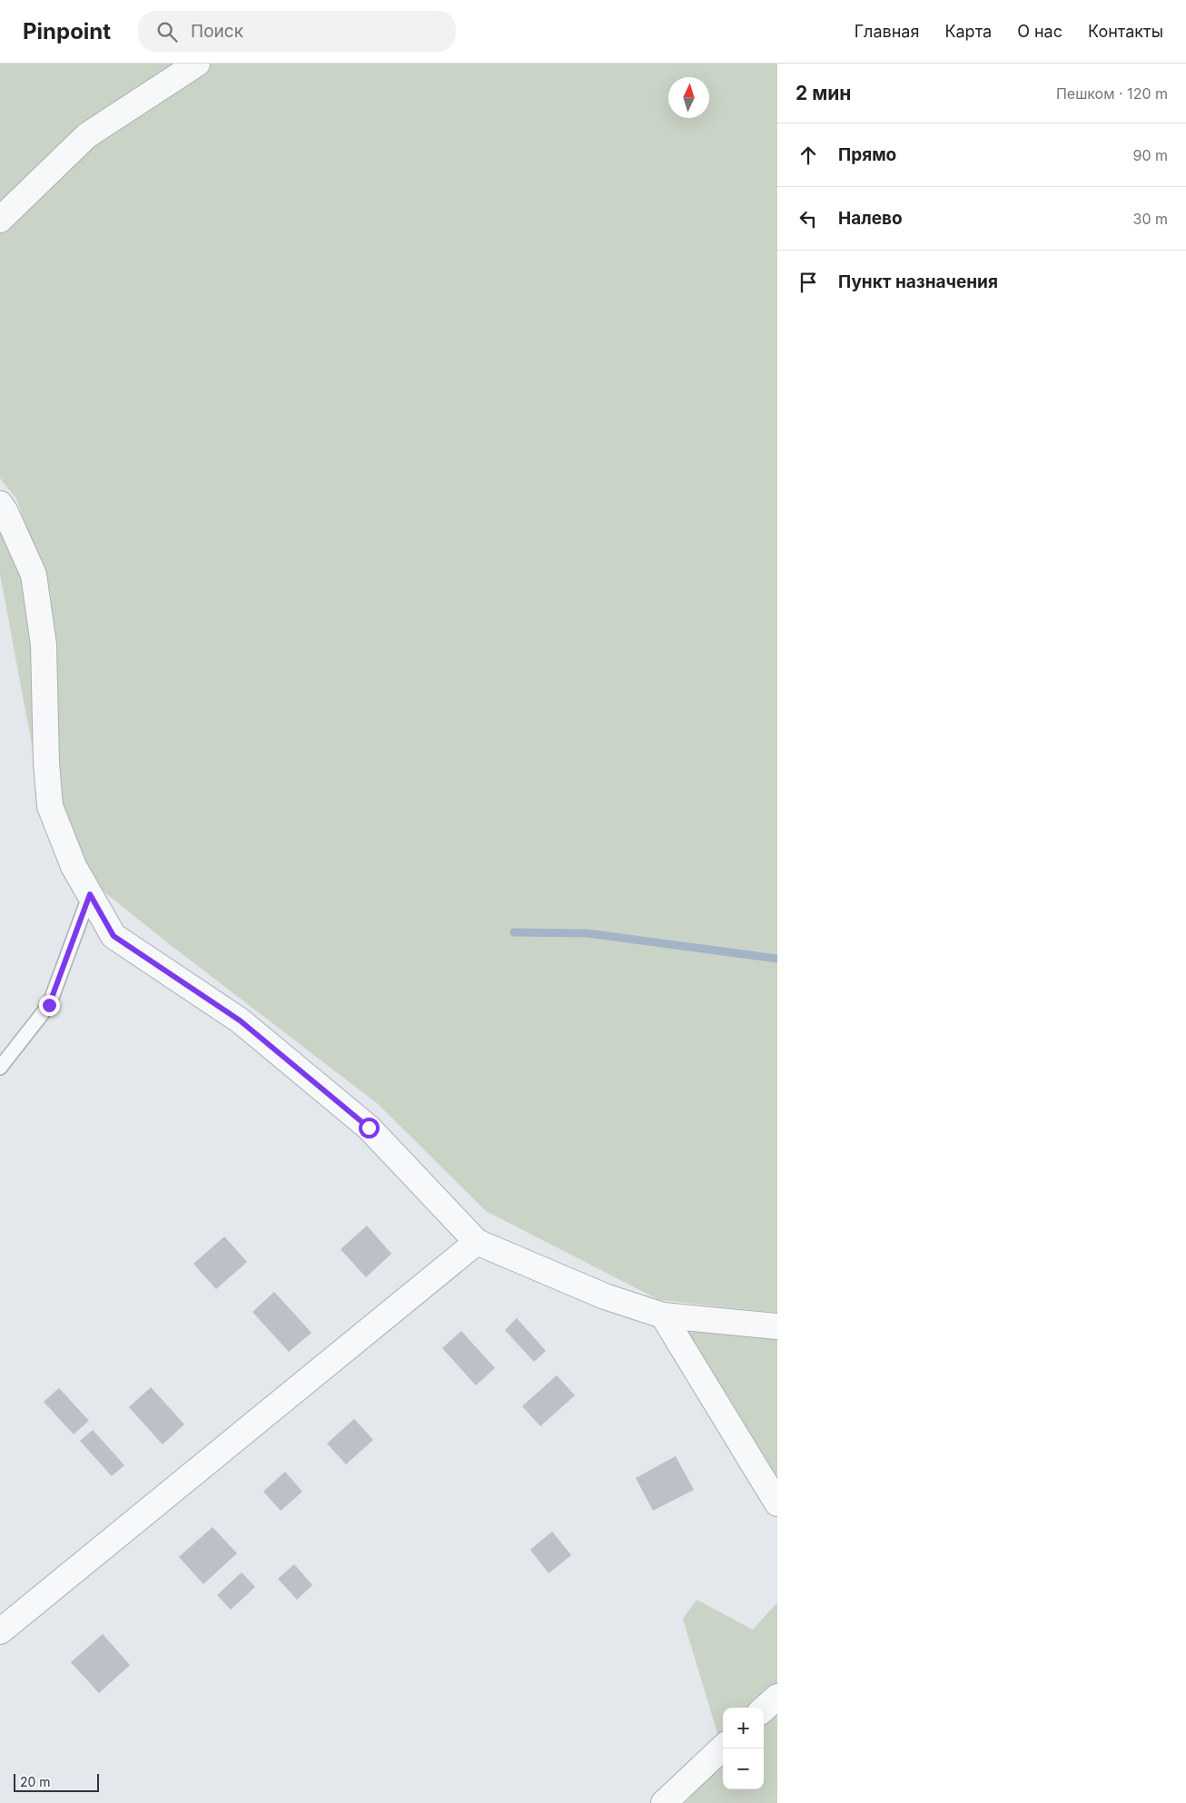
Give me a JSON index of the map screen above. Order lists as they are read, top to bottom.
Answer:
{
  "scale_bar": "20 m",
  "north": "top",
  "page": {
    "header": "Pinpoint",
    "search": "Поиск",
    "nav": [
      "Главная",
      "Карта",
      "О нас",
      "Контакты"
    ],
    "heading": ["2 мин", "Пешком · 120 m"],
    "list": [
      ["Прямо", "90 m"],
      ["Налево", "30 m"],
      "Пункт назначения"
    ],
    "map_buttons": ["+", "−"],
    "scale": "20 m"
  }
}
